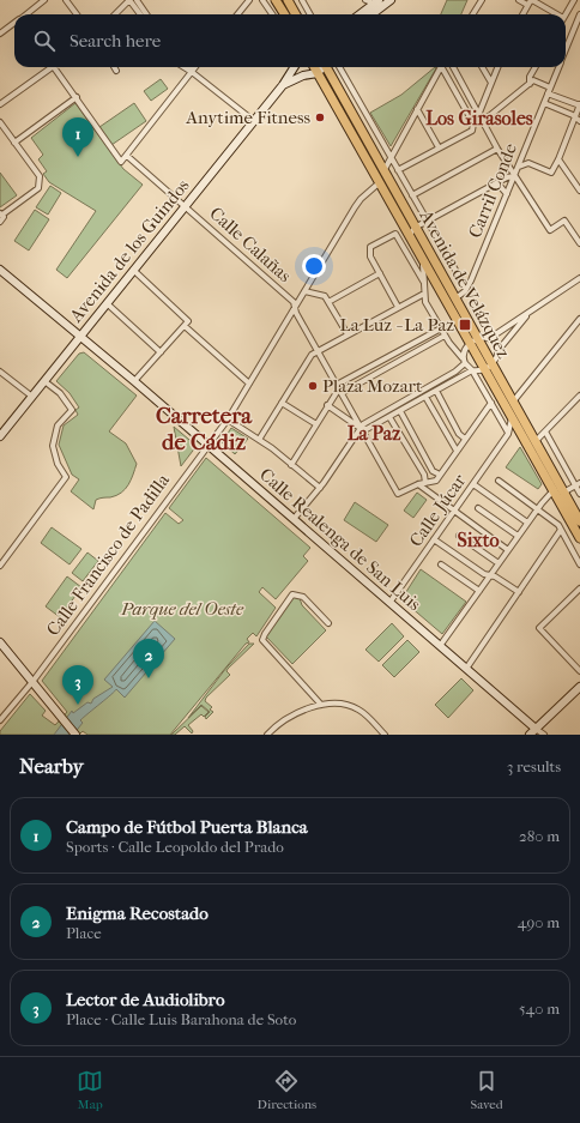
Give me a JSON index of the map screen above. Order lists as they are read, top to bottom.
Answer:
{
  "streets": {
    "main road": ["Avenida de Velázquez"],
    "street": [
      "Carril Conde",
      "Calle Calañas",
      "Avenida de los Guindos",
      "Calle Júcar",
      "Calle Realenga de San Luis",
      "Calle Francisco de Padilla"
    ]
  },
  "crossings": [
    ["Carril Conde", "Avenida de Velázquez"],
    ["Calle Calañas", "Avenida de los Guindos"],
    ["Calle Calañas", "Calle Francisco de Padilla"],
    ["Avenida de los Guindos", "Avenida de Velázquez"],
    ["Avenida de los Guindos", "Calle Realenga de San Luis"],
    ["Avenida de Velázquez", "Calle Júcar"],
    ["Avenida de Velázquez", "Calle Francisco de Padilla"],
    ["Calle Júcar", "Calle Realenga de San Luis"],
    ["Calle Realenga de San Luis", "Calle Francisco de Padilla"]
  ],
  "districts": [
    "Los Girasoles",
    "Carretera de Cádiz",
    "La Paz",
    "Sixto"
  ],
  "parks": ["Parque del Oeste"],
  "places": {
    "other": ["Anytime Fitness", "Plaza Mozart"],
    "transit": ["La Luz - La Paz"]
  },
  "page": {
    "search": "Search here",
    "pins": ["1", "2", "3"],
    "heading": ["Nearby", "3 results"],
    "list": [
      {
        "mark": "1",
        "name": "Campo de Fútbol Puerta Blanca",
        "note": "Sports · Calle Leopoldo del Prado",
        "value": "280 m"
      },
      {
        "mark": "2",
        "name": "Enigma Recostado",
        "note": "Place",
        "value": "490 m"
      },
      {
        "mark": "3",
        "name": "Lector de Audiolibro",
        "note": "Place · Calle Luis Barahona de Soto",
        "value": "540 m"
      }
    ],
    "nav": ["Map", "Directions", "Saved"]
  }
}
